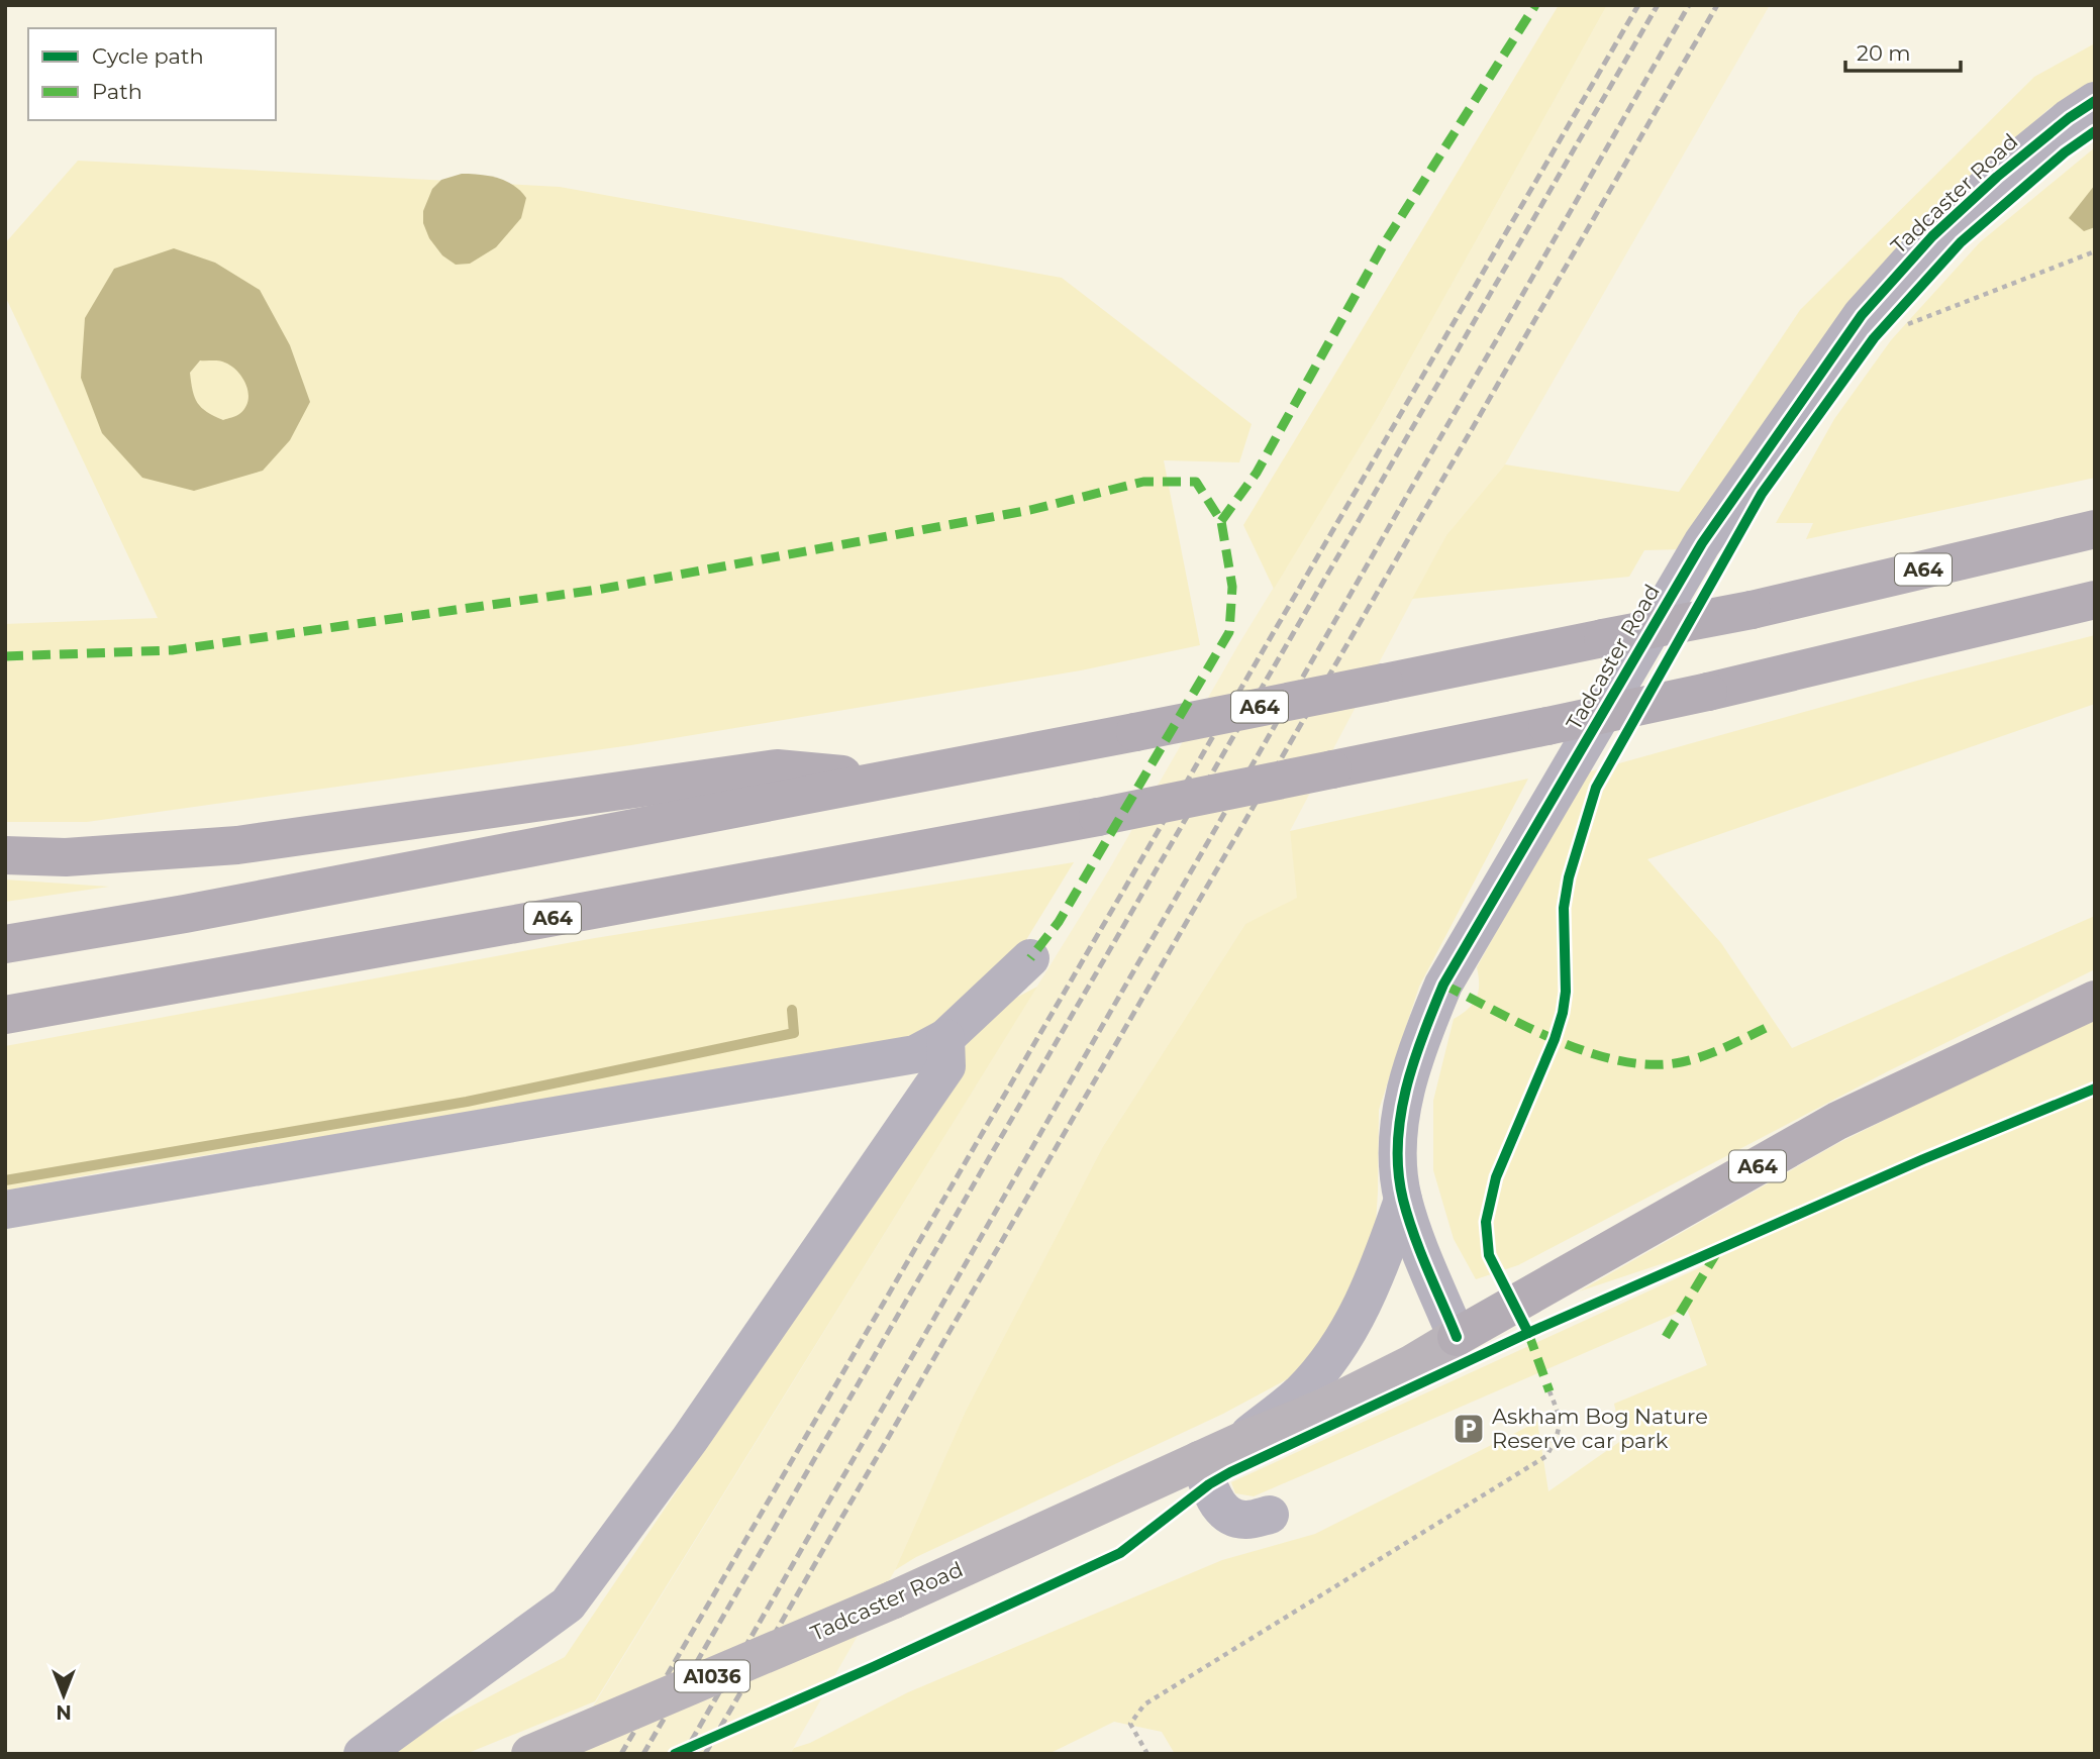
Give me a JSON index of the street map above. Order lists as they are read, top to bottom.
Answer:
{
  "streets": {
    "highway": ["A64"],
    "main road": ["Tadcaster Road", "A1036"]
  },
  "crossings": [
    ["Tadcaster Road", "A64"]
  ],
  "places": {
    "parking": ["Askham Bog Nature Reserve car park"]
  },
  "legend": ["Cycle path", "Path"],
  "scale_bar": "20 m",
  "north": "bottom"
}
